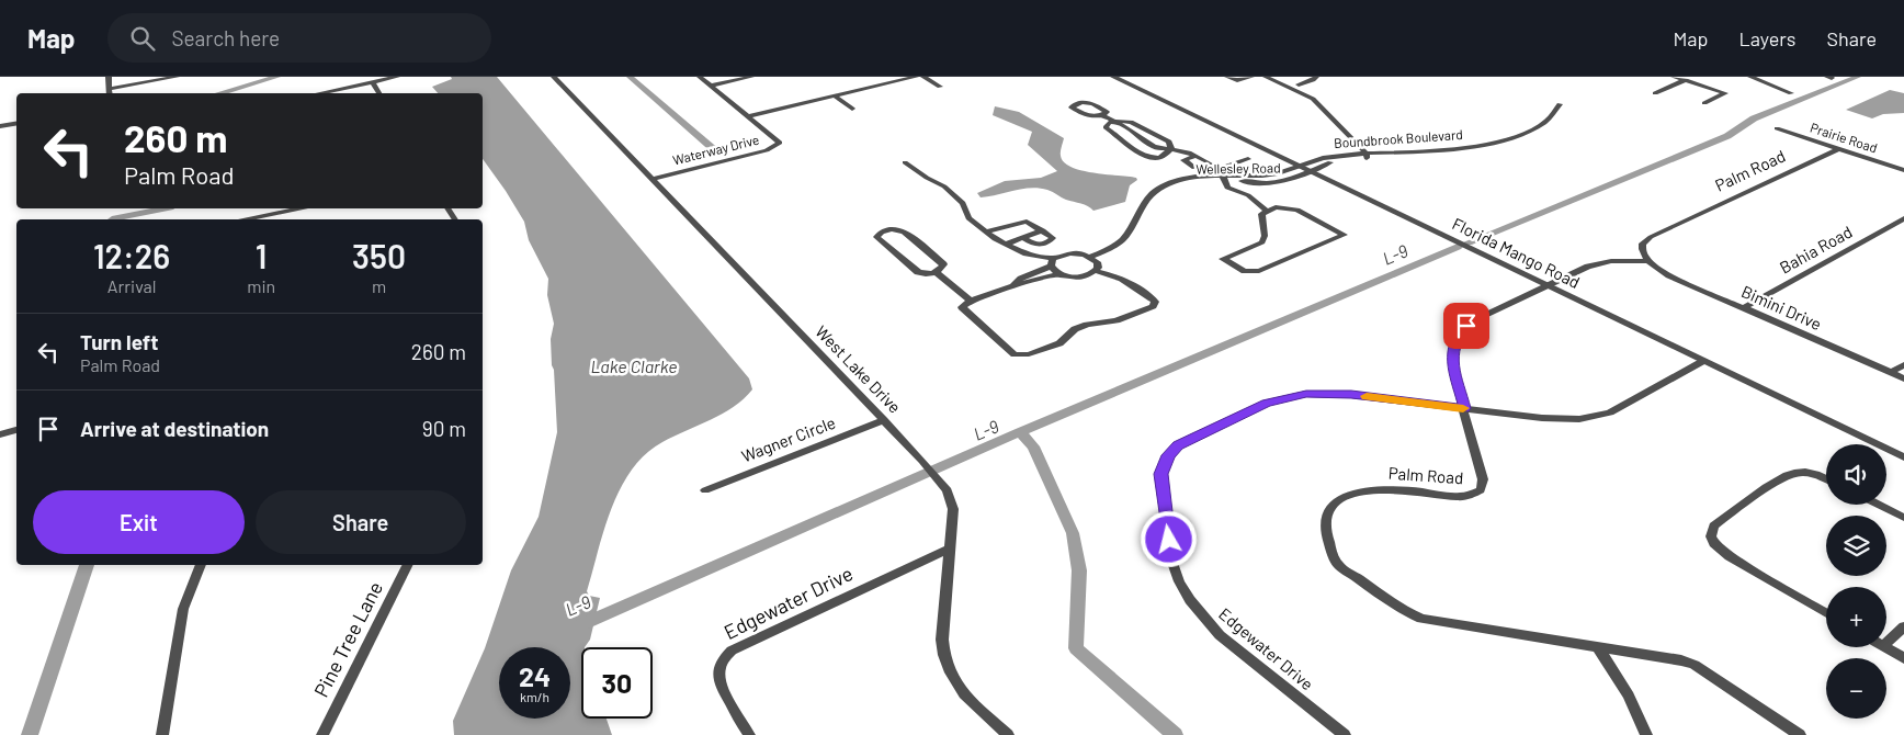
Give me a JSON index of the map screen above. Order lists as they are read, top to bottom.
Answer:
{
  "streets": {
    "street": [
      "Prairie Road",
      "Boundbrook Boulevard",
      "Waterway Drive",
      "Wellesley Road",
      "Palm Road",
      "Bahia Road",
      "Florida Mango Road",
      "Bimini Drive",
      "West Lake Drive",
      "Wagner Circle",
      "Edgewater Drive",
      "Pine Tree Lane"
    ]
  },
  "crossings": [
    ["Prairie Road", "Palm Road"],
    ["Boundbrook Boulevard", "Wellesley Road"],
    ["Boundbrook Boulevard", "Florida Mango Road"],
    ["Waterway Drive", "West Lake Drive"],
    ["Wellesley Road", "Florida Mango Road"],
    ["Palm Road", "Florida Mango Road"],
    ["Palm Road", "Bimini Drive"],
    ["Palm Road", "Edgewater Drive"],
    ["Bahia Road", "Bimini Drive"],
    ["Florida Mango Road", "Edgewater Drive"],
    ["West Lake Drive", "Wagner Circle"],
    ["West Lake Drive", "Edgewater Drive"]
  ],
  "water": ["L-9", "Lake Clarke"],
  "page": {
    "header": "Map",
    "search": "Search here",
    "nav": ["Map", "Layers", "Share"],
    "turn": ["260 m", "Palm Road"],
    "eta": [
      "12:26",
      "Arrival",
      "1",
      "min",
      "350",
      "m"
    ],
    "list": [
      {
        "name": "Turn left",
        "note": "Palm Road",
        "value": "260 m"
      },
      {
        "name": "Arrive at destination",
        "value": "90 m"
      }
    ],
    "map_buttons": ["+", "−"],
    "buttons": ["Exit", "Share"],
    "speed": "24 km/h",
    "limit": "30"
  }
}
